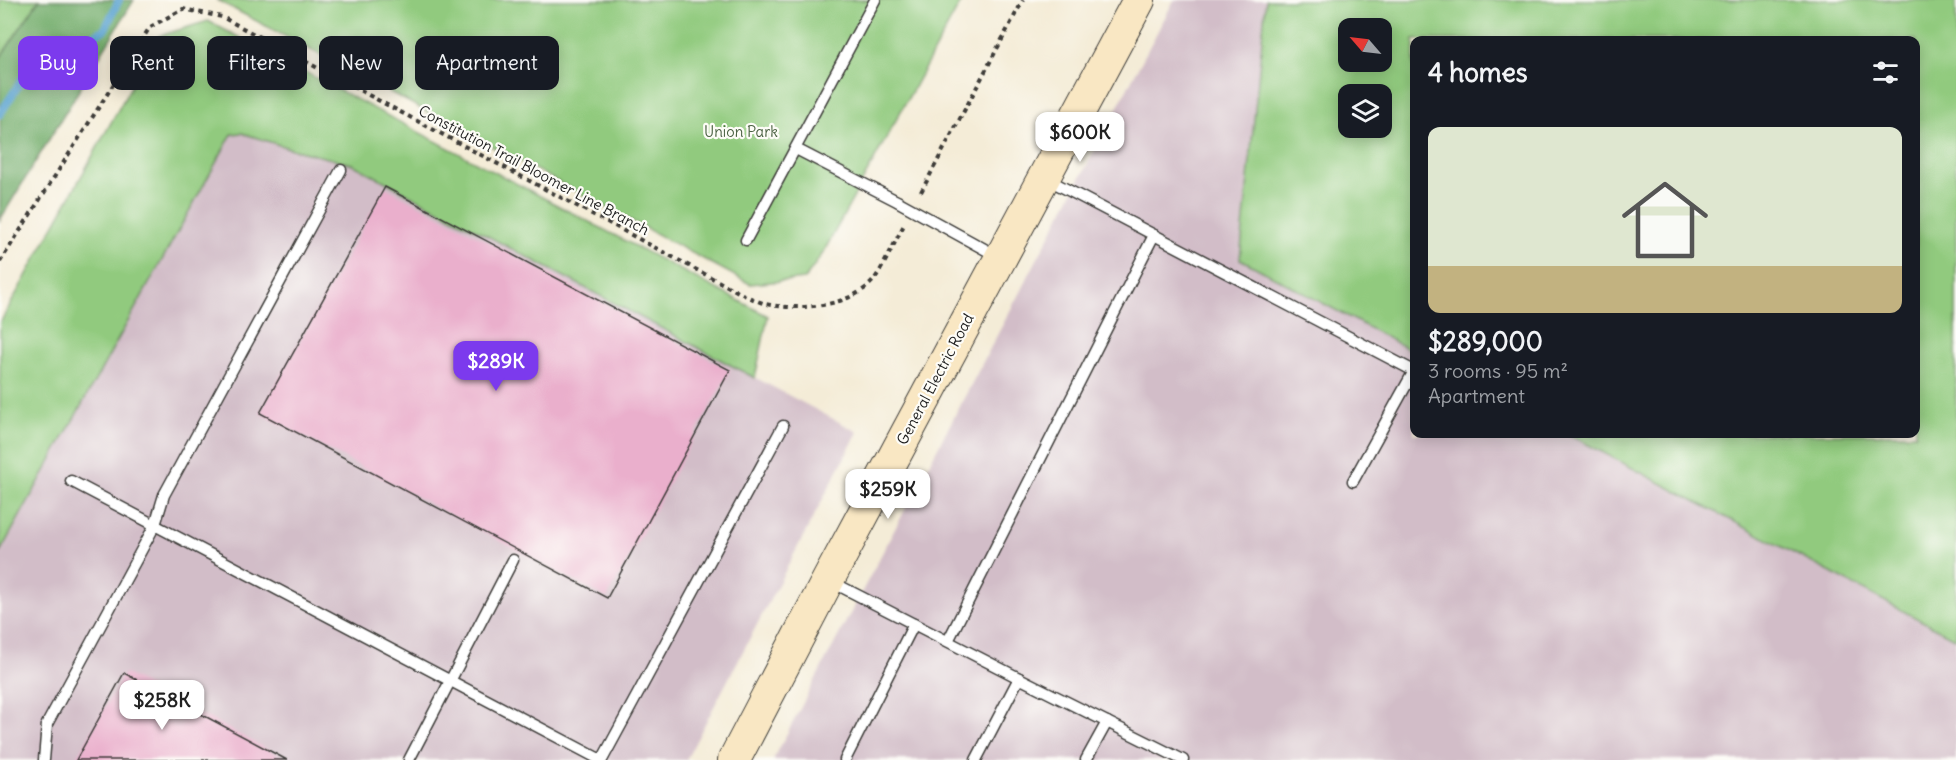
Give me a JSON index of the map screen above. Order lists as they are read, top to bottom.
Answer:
{
  "streets": {
    "main road": ["General Electric Road"],
    "path": ["Constitution Trail Bloomer Line Branch"]
  },
  "parks": ["Union Park"],
  "north": "top left",
  "page": {
    "chip": [
      "Buy",
      "Rent",
      "Filters",
      "New",
      "Apartment"
    ],
    "heading": "4 homes",
    "list": [
      {
        "name": "$289,000",
        "note": "3 rooms · 95 m² · Apartment"
      }
    ],
    "price": [
      "$600K",
      "$289K",
      "$259K",
      "$258K"
    ]
  }
}
